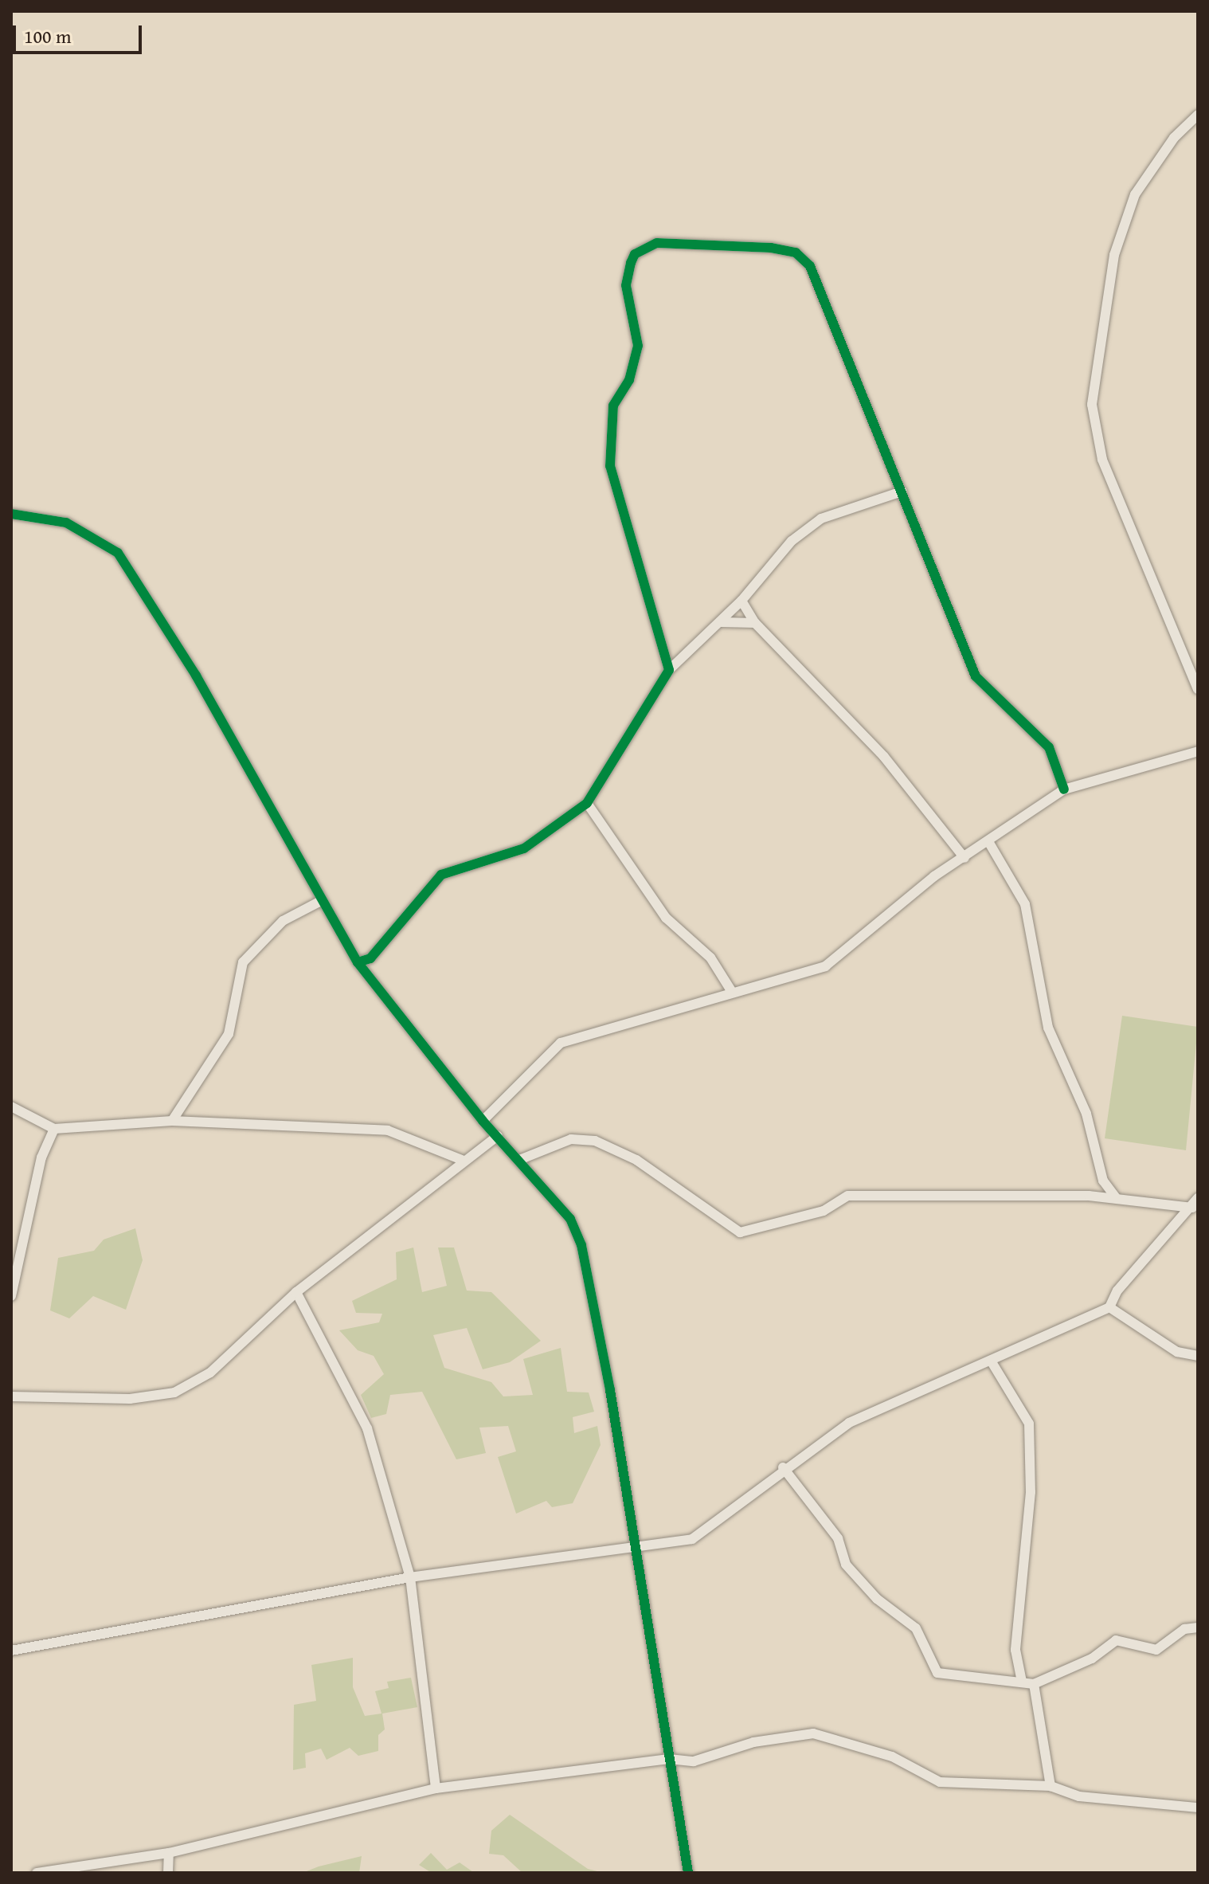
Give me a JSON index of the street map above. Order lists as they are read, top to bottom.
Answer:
{
  "scale_bar": "100 m"
}
